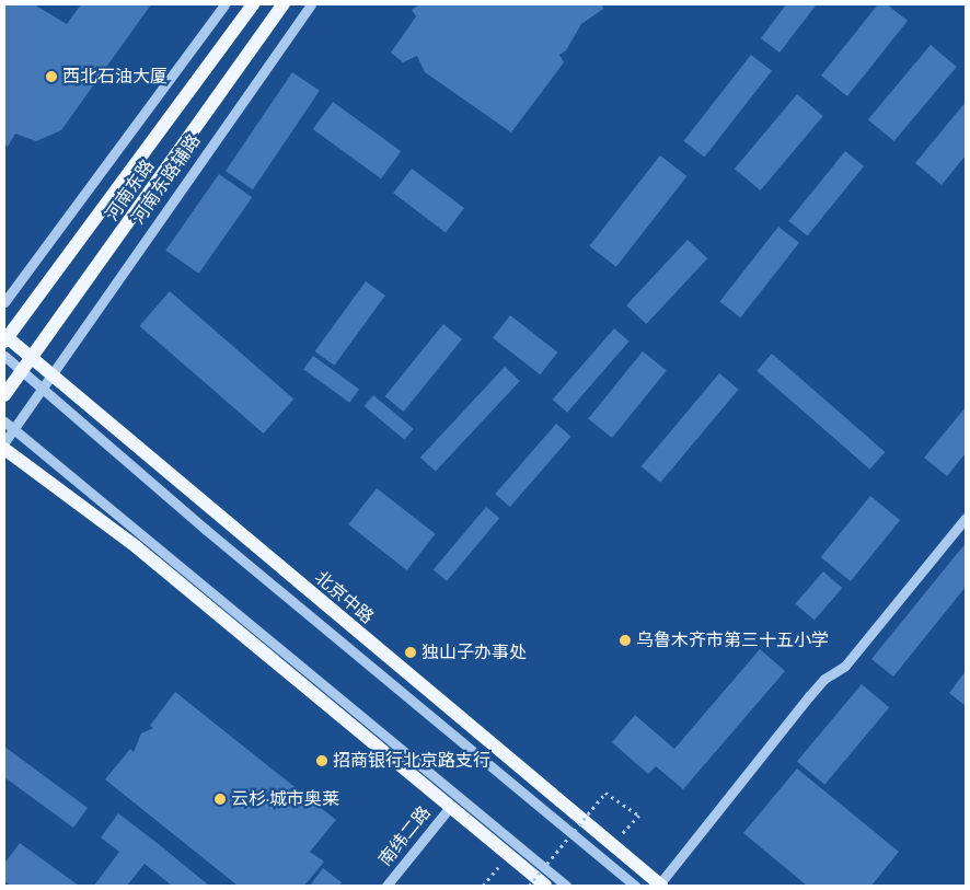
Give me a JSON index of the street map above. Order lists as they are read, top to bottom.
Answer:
{
  "streets": {
    "main road": ["河南东路", "北京中路"],
    "street": ["河南东路辅路", "南纬二路"]
  },
  "crossings": [
    ["河南东路辅路", "北京中路"],
    ["河南东路", "北京中路"]
  ],
  "places": [
    "西北石油大厦",
    "乌鲁木齐市第三十五小学",
    "独山子办事处",
    "招商银行北京路支行",
    "云杉·城市奥莱"
  ]
}
